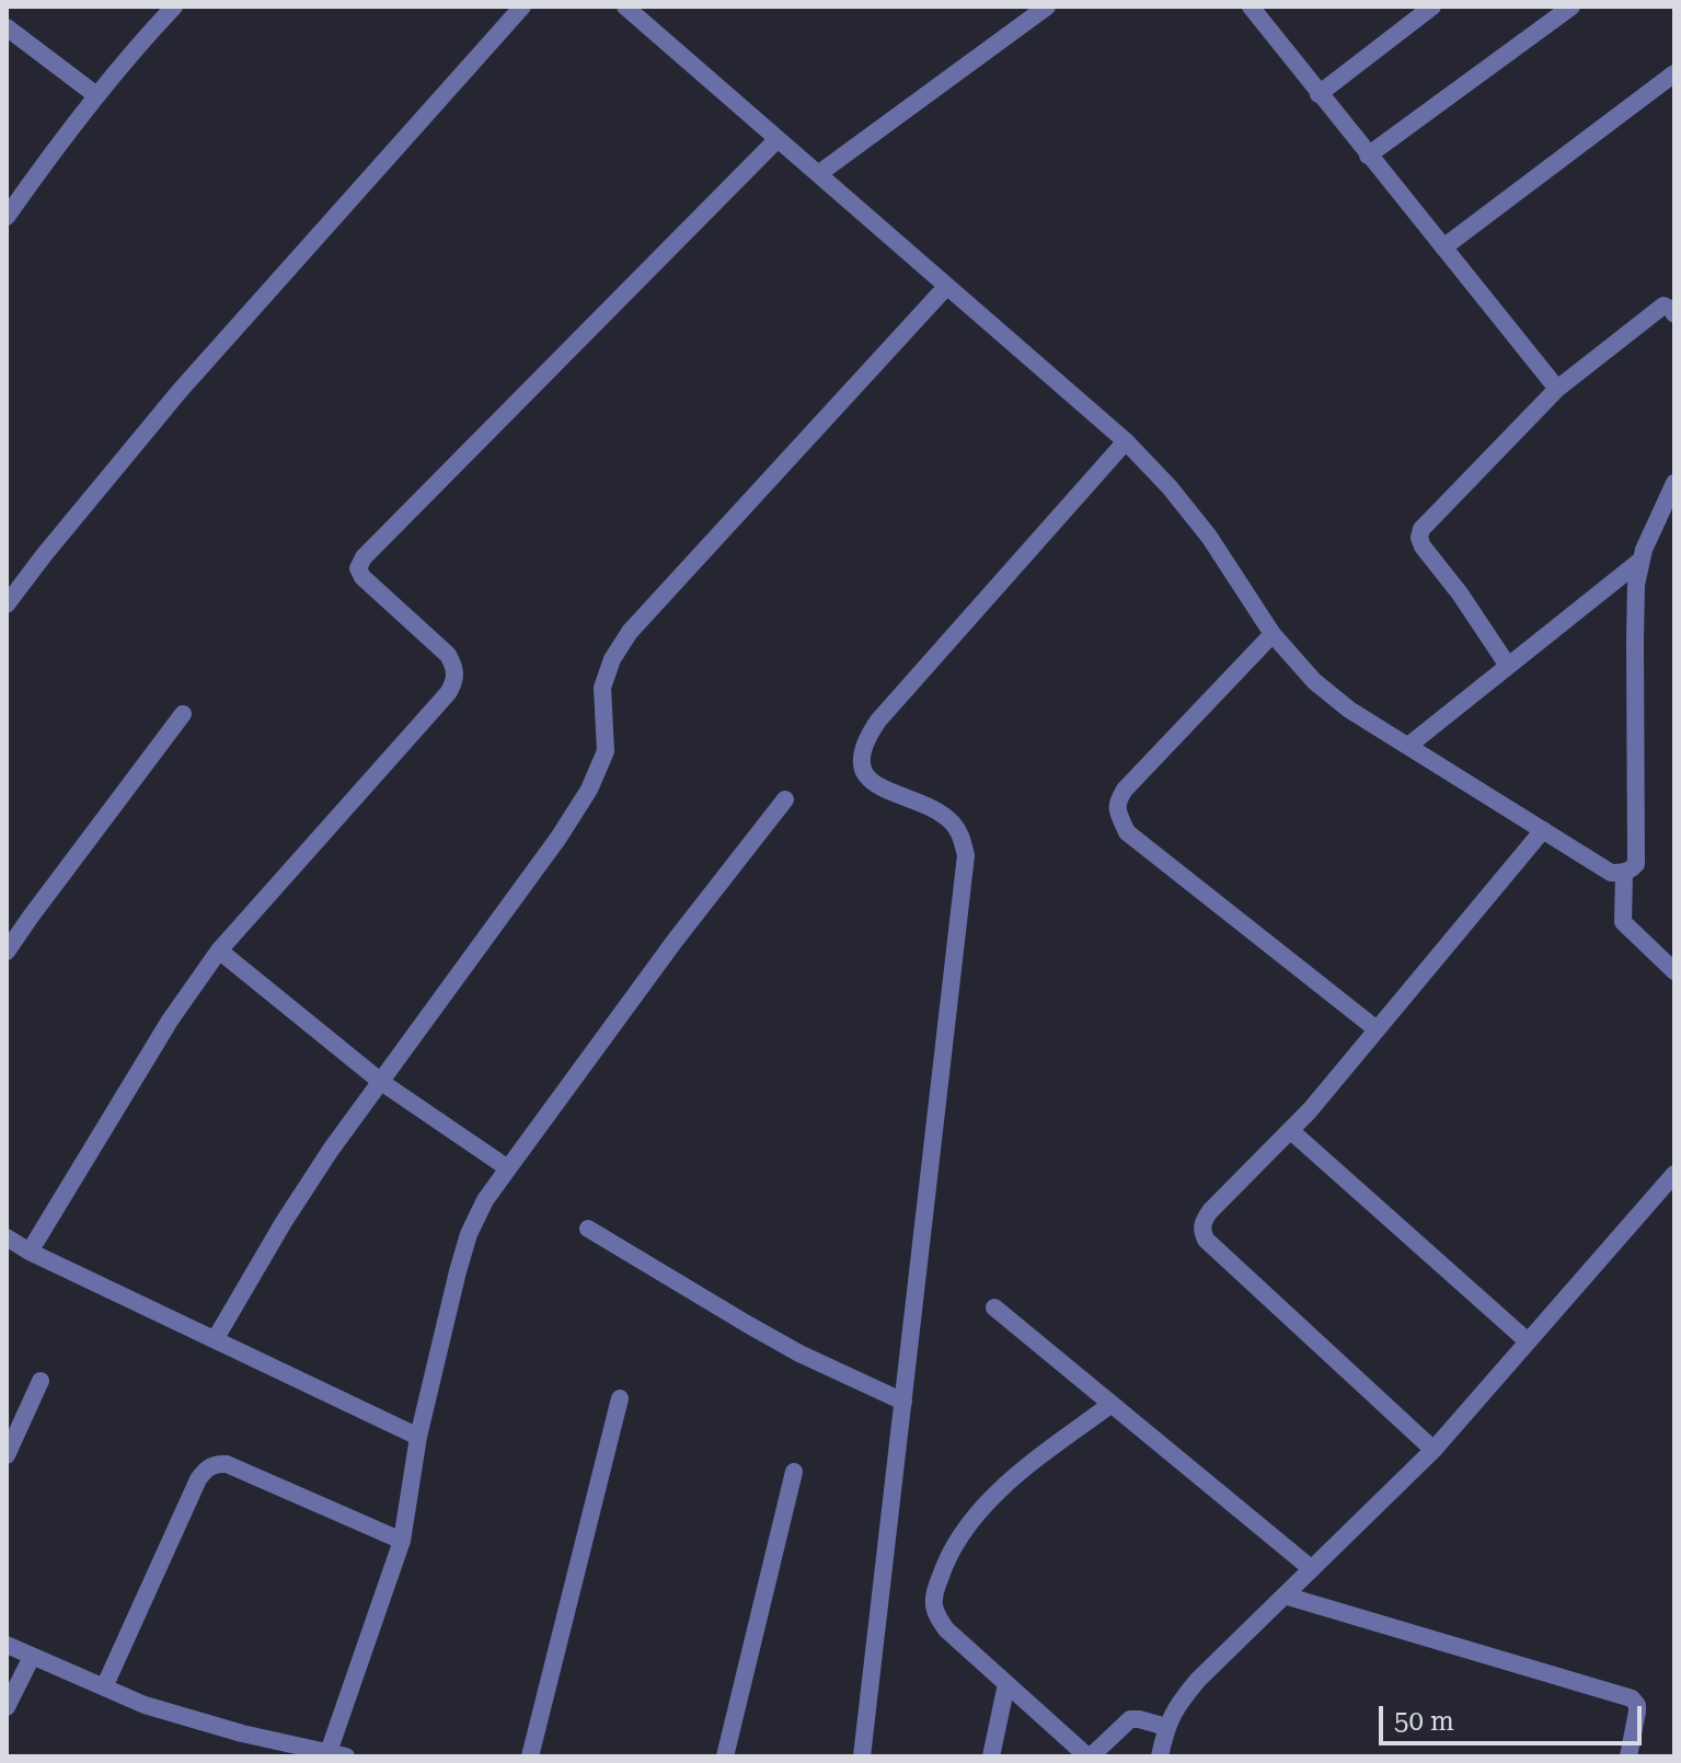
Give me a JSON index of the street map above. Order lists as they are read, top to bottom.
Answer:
{
  "scale_bar": "50 m"
}
